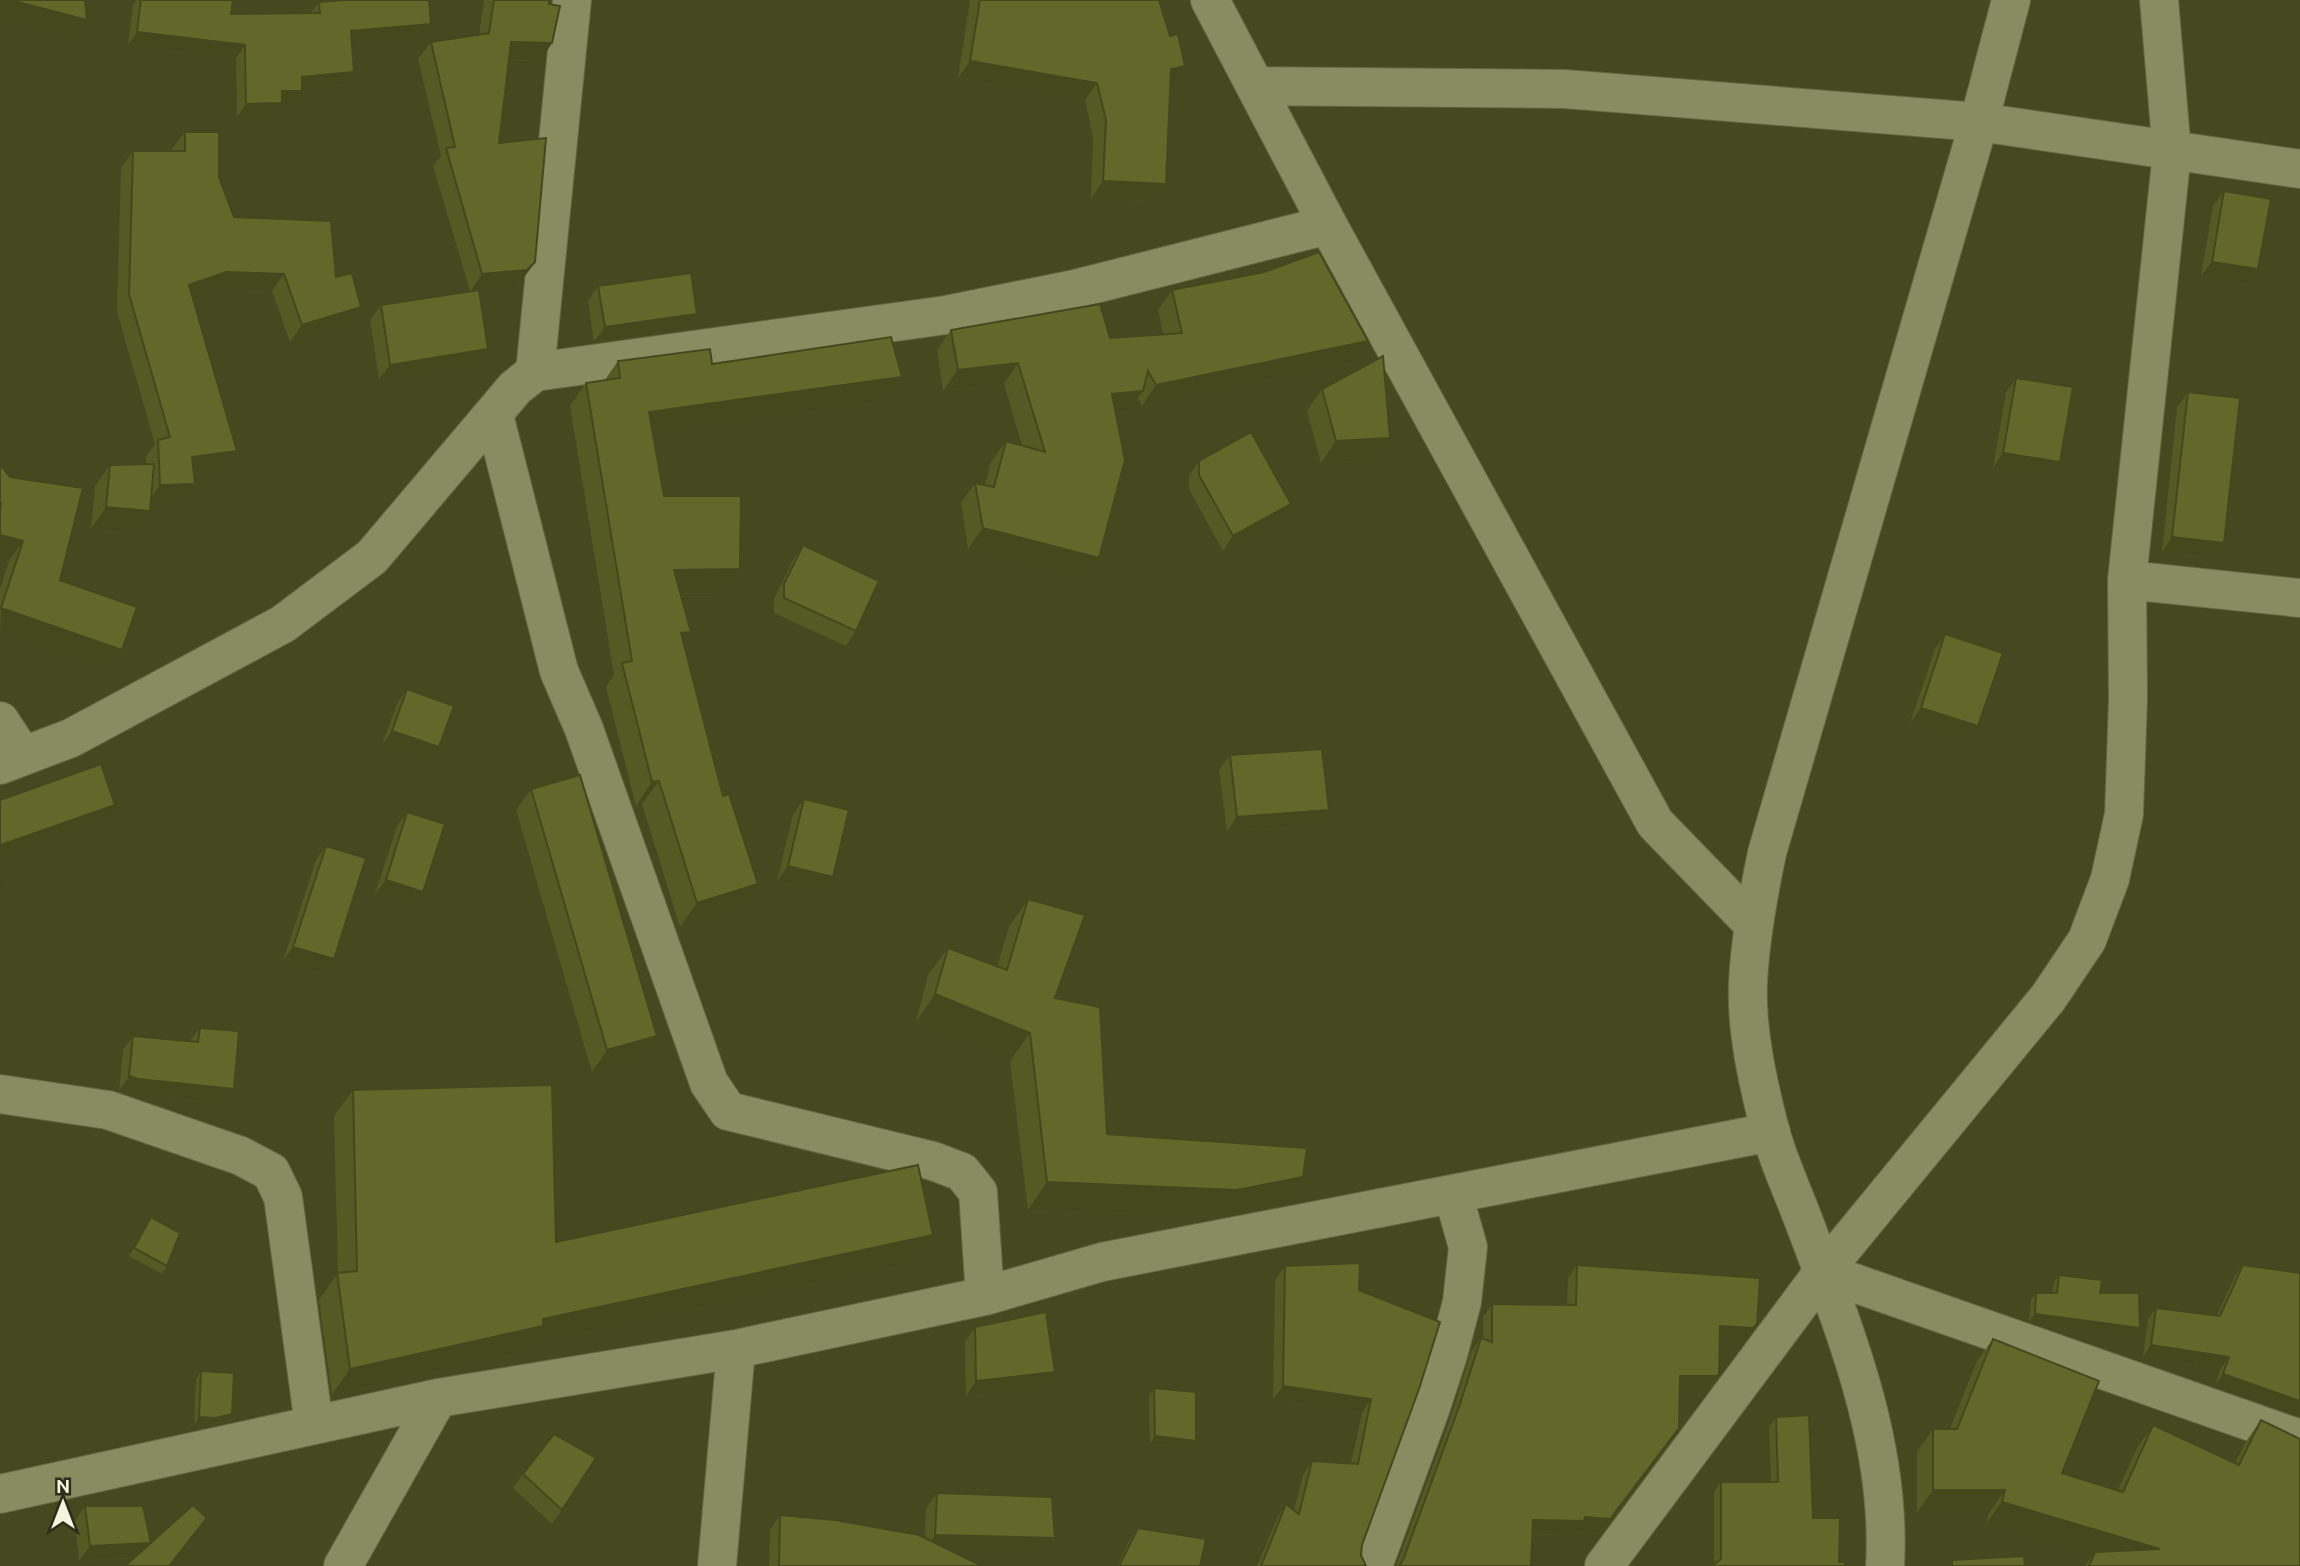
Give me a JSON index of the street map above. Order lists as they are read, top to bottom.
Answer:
{
  "north": "top"
}
